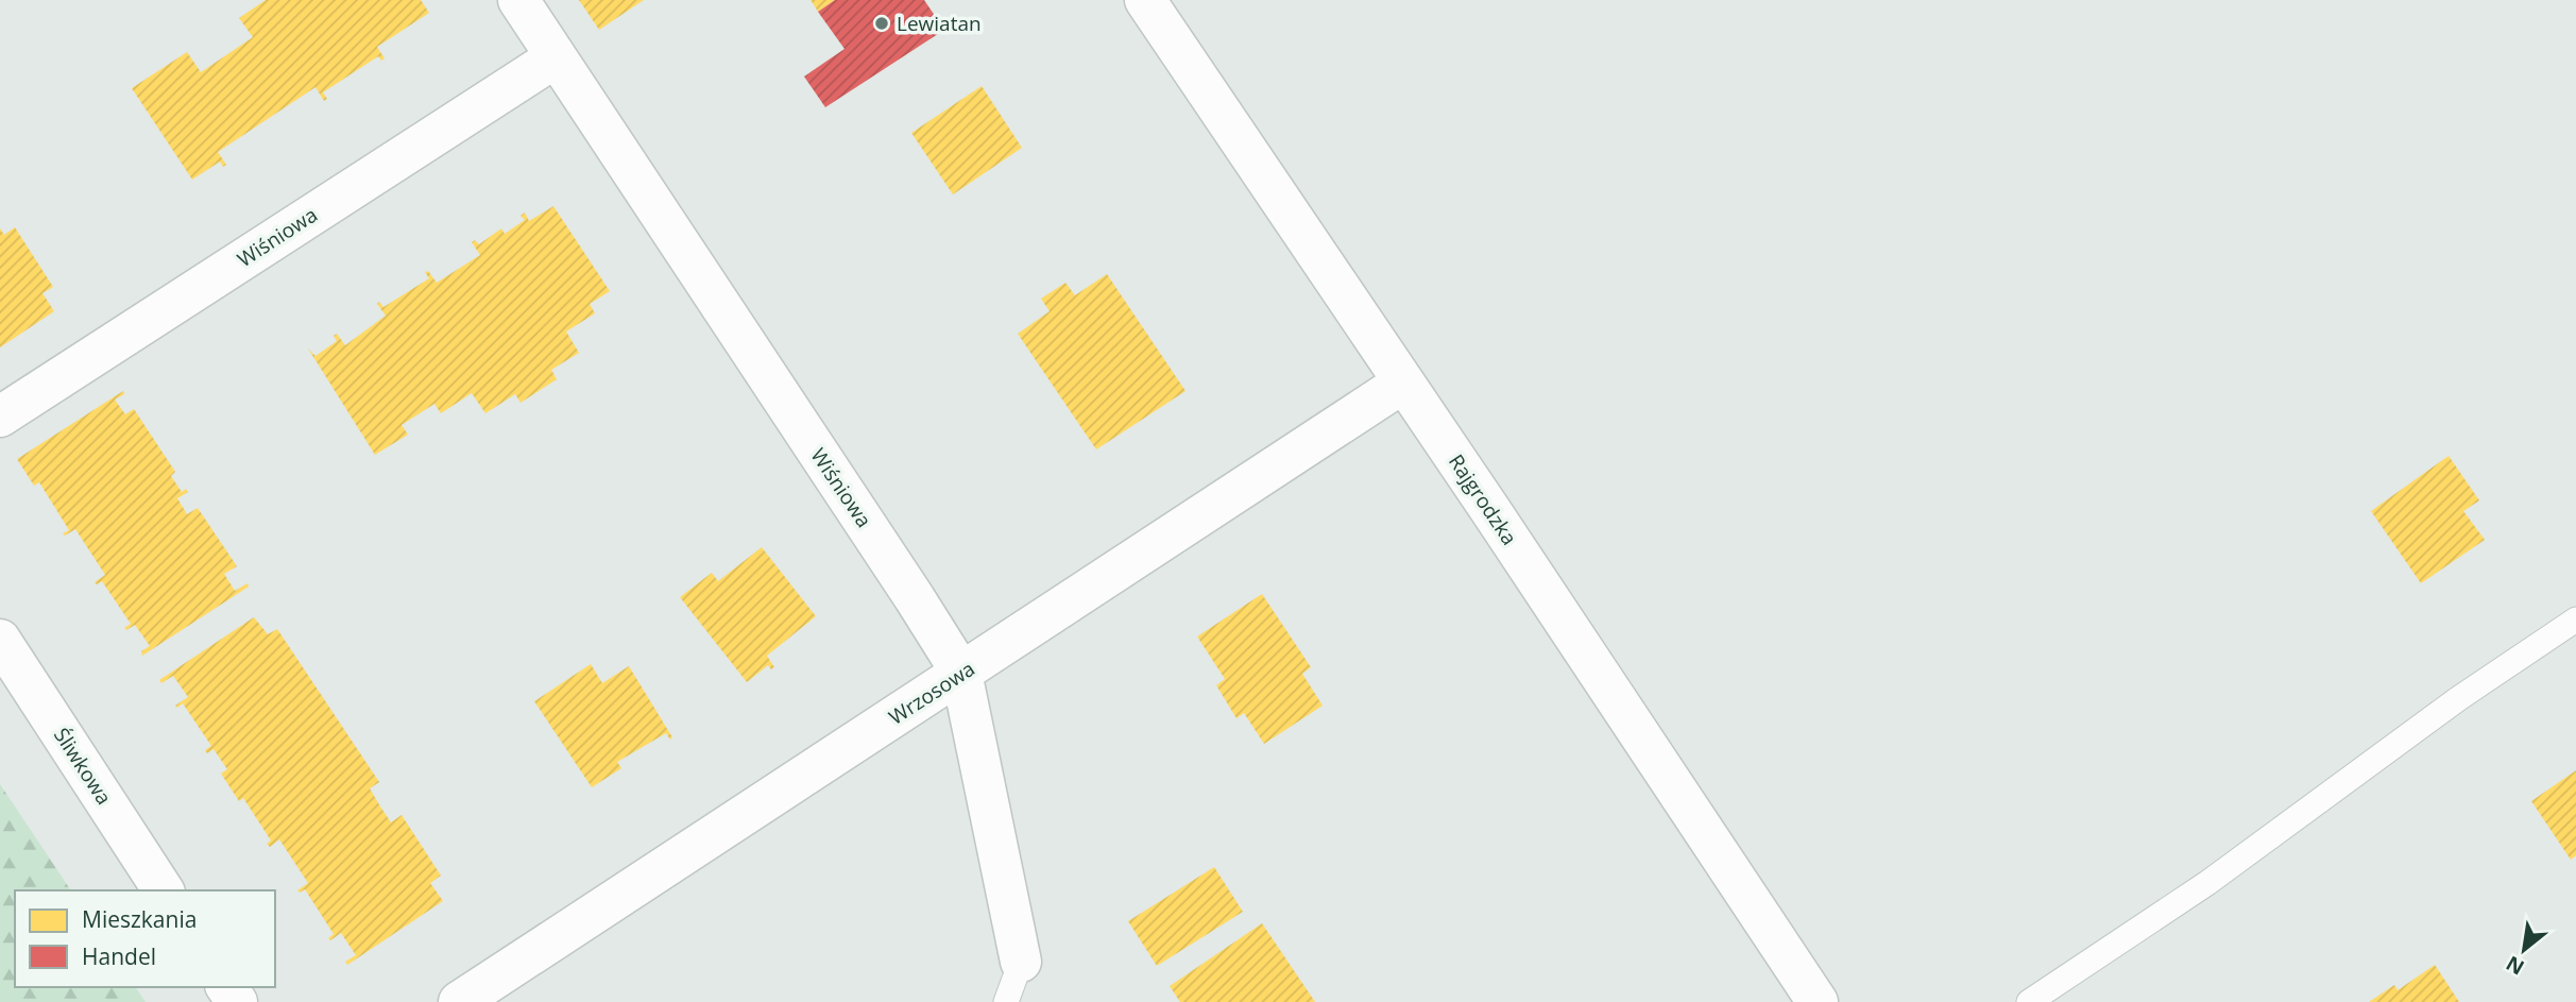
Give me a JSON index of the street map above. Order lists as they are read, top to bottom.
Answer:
{
  "streets": {
    "street": [
      "Wiśniowa",
      "Rajgrodzka",
      "Wrzosowa",
      "Śliwkowa"
    ]
  },
  "crossings": [
    ["Wiśniowa", "Wrzosowa"],
    ["Rajgrodzka", "Wrzosowa"]
  ],
  "places": ["Lewiatan"],
  "legend": ["Mieszkania", "Handel"],
  "north": "bottom left"
}
